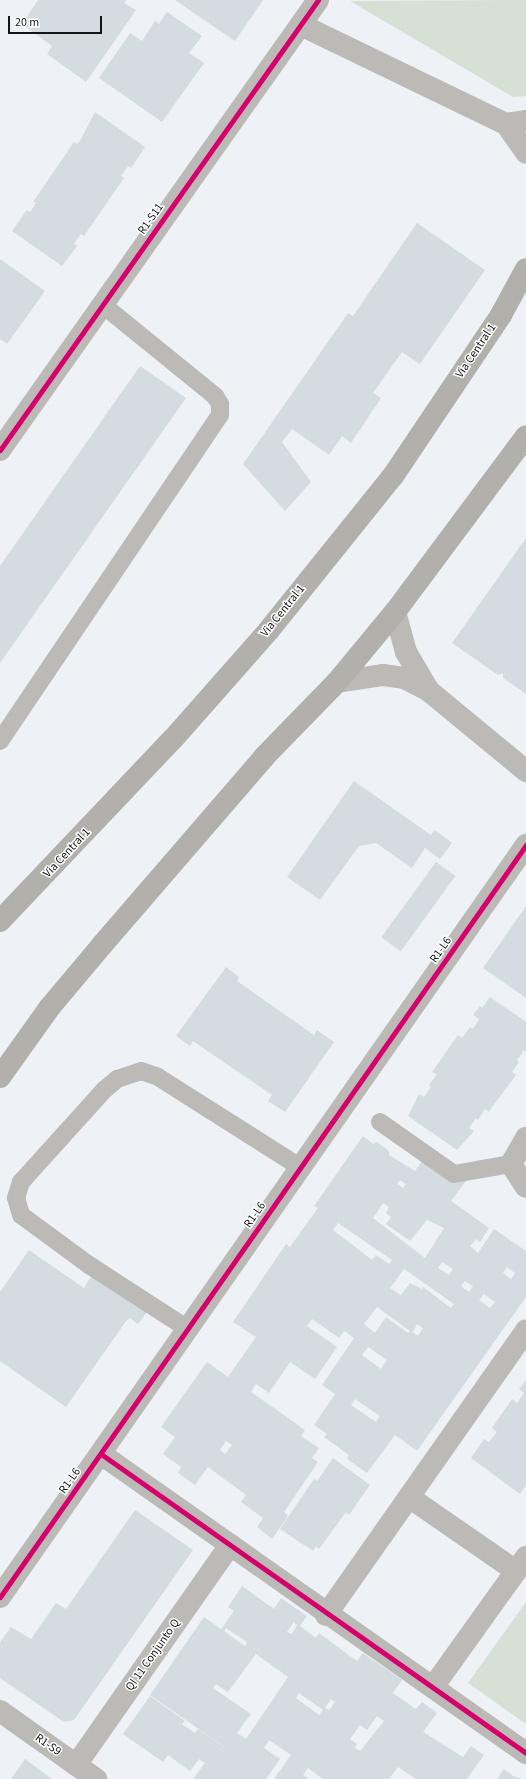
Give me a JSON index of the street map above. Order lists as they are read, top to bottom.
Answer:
{
  "streets": {
    "main road": ["Via Central 1"],
    "street": [
      "R1-S11",
      "R1-L6",
      "QI 11 Conjunto Q",
      "R1-S9"
    ]
  },
  "crossings": [
    ["QI 11 Conjunto Q", "R1-S9"]
  ],
  "scale_bar": "20 m"
}
